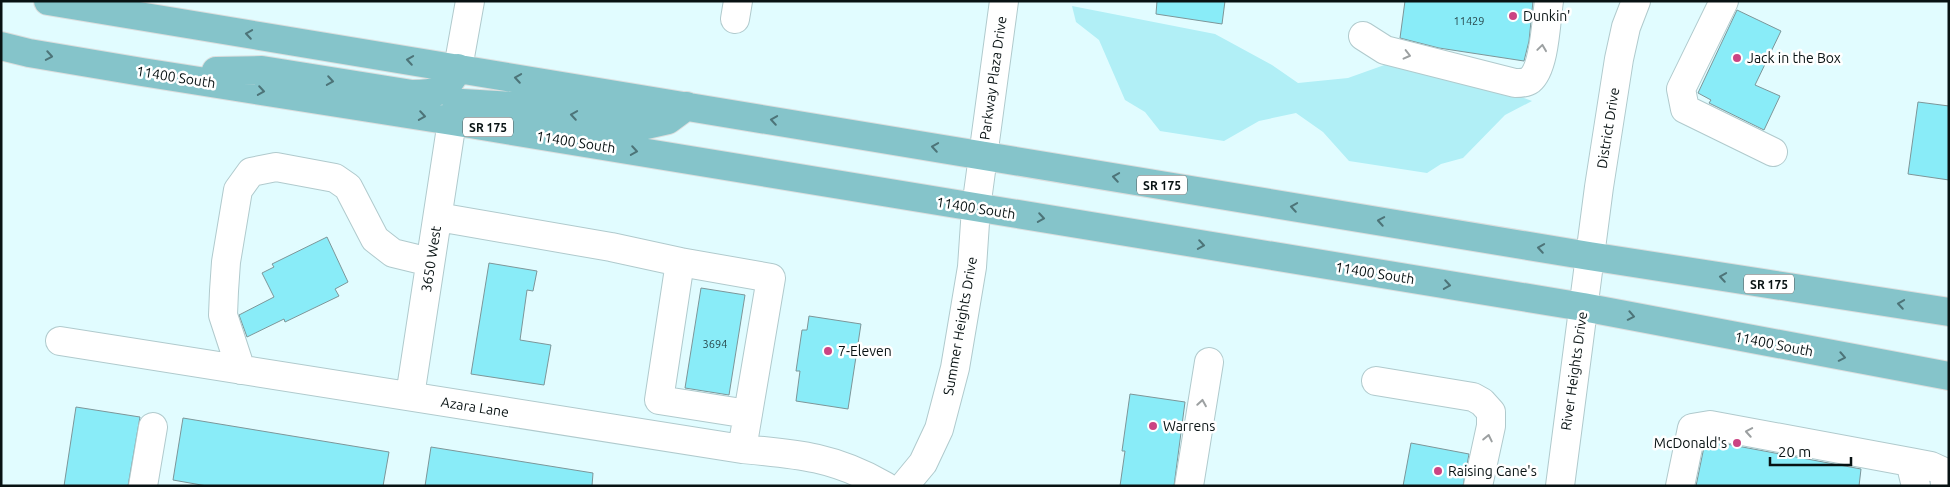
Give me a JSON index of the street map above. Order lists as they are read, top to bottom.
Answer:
{
  "streets": {
    "main road": ["11400 South", "SR 175"],
    "street": [
      "Parkway Plaza Drive",
      "District Drive",
      "3650 West",
      "Summer Heights Drive",
      "River Heights Drive",
      "Azara Lane"
    ]
  },
  "crossings": [
    ["11400 South", "3650 West"],
    ["11400 South", "Summer Heights Drive"],
    ["11400 South", "River Heights Drive"],
    ["Parkway Plaza Drive", "SR 175"],
    ["Parkway Plaza Drive", "Summer Heights Drive"],
    ["SR 175", "District Drive"],
    ["SR 175", "Summer Heights Drive"],
    ["SR 175", "River Heights Drive"],
    ["District Drive", "River Heights Drive"],
    ["3650 West", "Azara Lane"]
  ],
  "places": [
    "Dunkin'",
    "Jack in the Box",
    "7-Eleven",
    "Warrens",
    "McDonald's",
    "Raising Cane's"
  ],
  "house_numbers": ["11429", "3694"],
  "scale_bar": "20 m"
}
